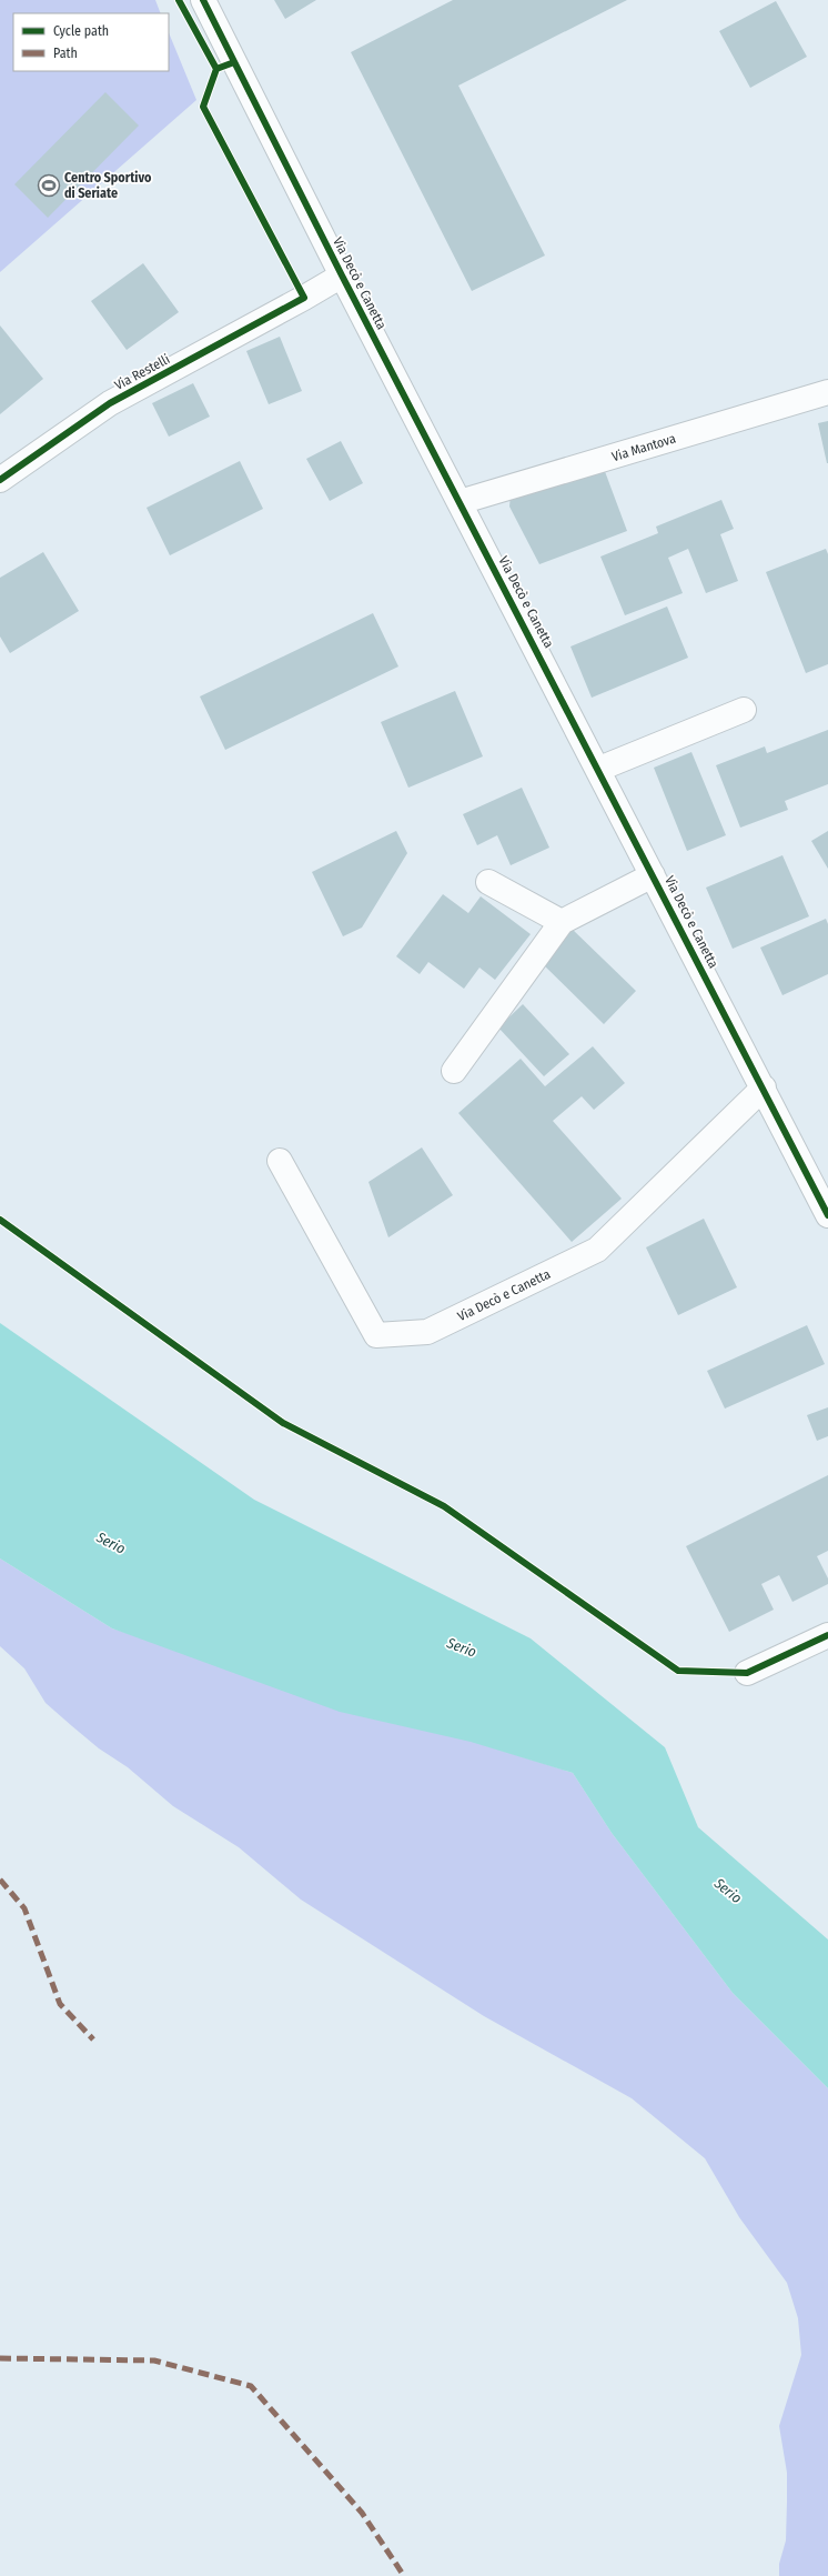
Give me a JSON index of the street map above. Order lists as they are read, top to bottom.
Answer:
{
  "streets": {
    "street": ["Via Decò e Canetta", "Via Restelli", "Via Mantova"]
  },
  "crossings": [
    ["Via Decò e Canetta", "Via Restelli"],
    ["Via Decò e Canetta", "Via Mantova"]
  ],
  "water": ["Serio"],
  "places": {
    "sports": ["Centro Sportivo di Seriate"]
  },
  "legend": ["Cycle path", "Path"]
}
